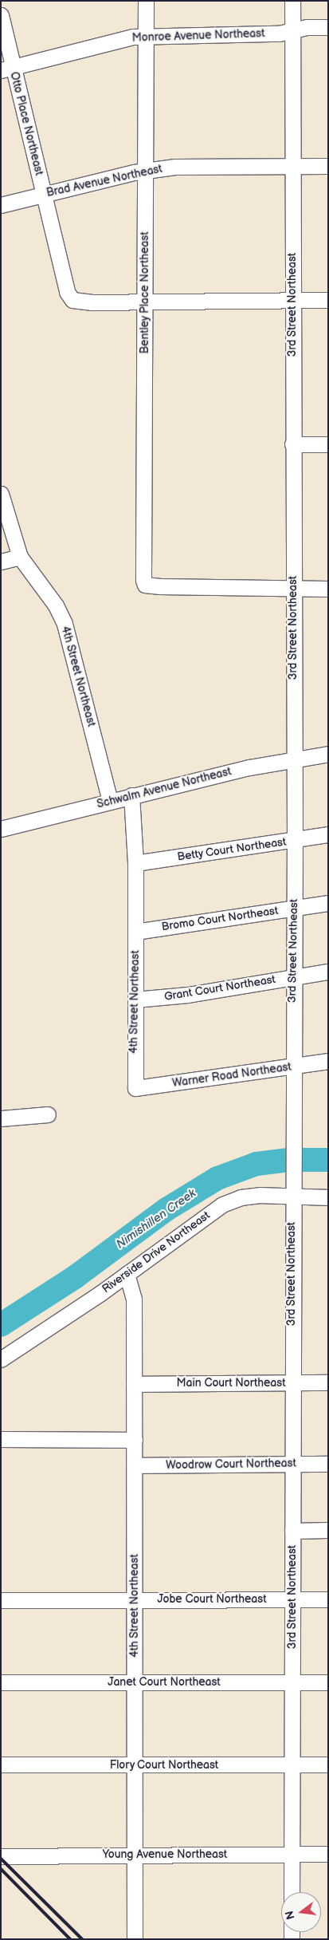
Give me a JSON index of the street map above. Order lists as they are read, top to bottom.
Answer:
{
  "streets": {
    "street": [
      "Monroe Avenue Northeast",
      "Otto Place Northeast",
      "Brad Avenue Northeast",
      "Bentley Place Northeast",
      "3rd Street Northeast",
      "4th Street Northeast",
      "Schwalm Avenue Northeast",
      "Betty Court Northeast",
      "Bromo Court Northeast",
      "Grant Court Northeast",
      "Warner Road Northeast",
      "Riverside Drive Northeast",
      "Main Court Northeast",
      "Woodrow Court Northeast",
      "Jobe Court Northeast",
      "Janet Court Northeast",
      "Flory Court Northeast",
      "Young Avenue Northeast"
    ]
  },
  "crossings": [
    ["Monroe Avenue Northeast", "Otto Place Northeast"],
    ["Monroe Avenue Northeast", "Bentley Place Northeast"],
    ["Monroe Avenue Northeast", "3rd Street Northeast"],
    ["Otto Place Northeast", "Brad Avenue Northeast"],
    ["Otto Place Northeast", "Bentley Place Northeast"],
    ["Brad Avenue Northeast", "Bentley Place Northeast"],
    ["Brad Avenue Northeast", "3rd Street Northeast"],
    ["Bentley Place Northeast", "3rd Street Northeast"],
    ["3rd Street Northeast", "Schwalm Avenue Northeast"],
    ["3rd Street Northeast", "Betty Court Northeast"],
    ["3rd Street Northeast", "Bromo Court Northeast"],
    ["3rd Street Northeast", "Grant Court Northeast"],
    ["3rd Street Northeast", "Warner Road Northeast"],
    ["3rd Street Northeast", "Riverside Drive Northeast"],
    ["3rd Street Northeast", "Main Court Northeast"],
    ["3rd Street Northeast", "Woodrow Court Northeast"],
    ["3rd Street Northeast", "Jobe Court Northeast"],
    ["3rd Street Northeast", "Janet Court Northeast"],
    ["3rd Street Northeast", "Flory Court Northeast"],
    ["3rd Street Northeast", "Young Avenue Northeast"],
    ["4th Street Northeast", "Schwalm Avenue Northeast"],
    ["4th Street Northeast", "Betty Court Northeast"],
    ["4th Street Northeast", "Bromo Court Northeast"],
    ["4th Street Northeast", "Grant Court Northeast"],
    ["4th Street Northeast", "Warner Road Northeast"],
    ["4th Street Northeast", "Riverside Drive Northeast"],
    ["4th Street Northeast", "Main Court Northeast"],
    ["4th Street Northeast", "Woodrow Court Northeast"],
    ["4th Street Northeast", "Jobe Court Northeast"],
    ["4th Street Northeast", "Janet Court Northeast"],
    ["4th Street Northeast", "Flory Court Northeast"],
    ["4th Street Northeast", "Young Avenue Northeast"]
  ],
  "water": ["Nimishillen Creek"],
  "north": "left"
}
